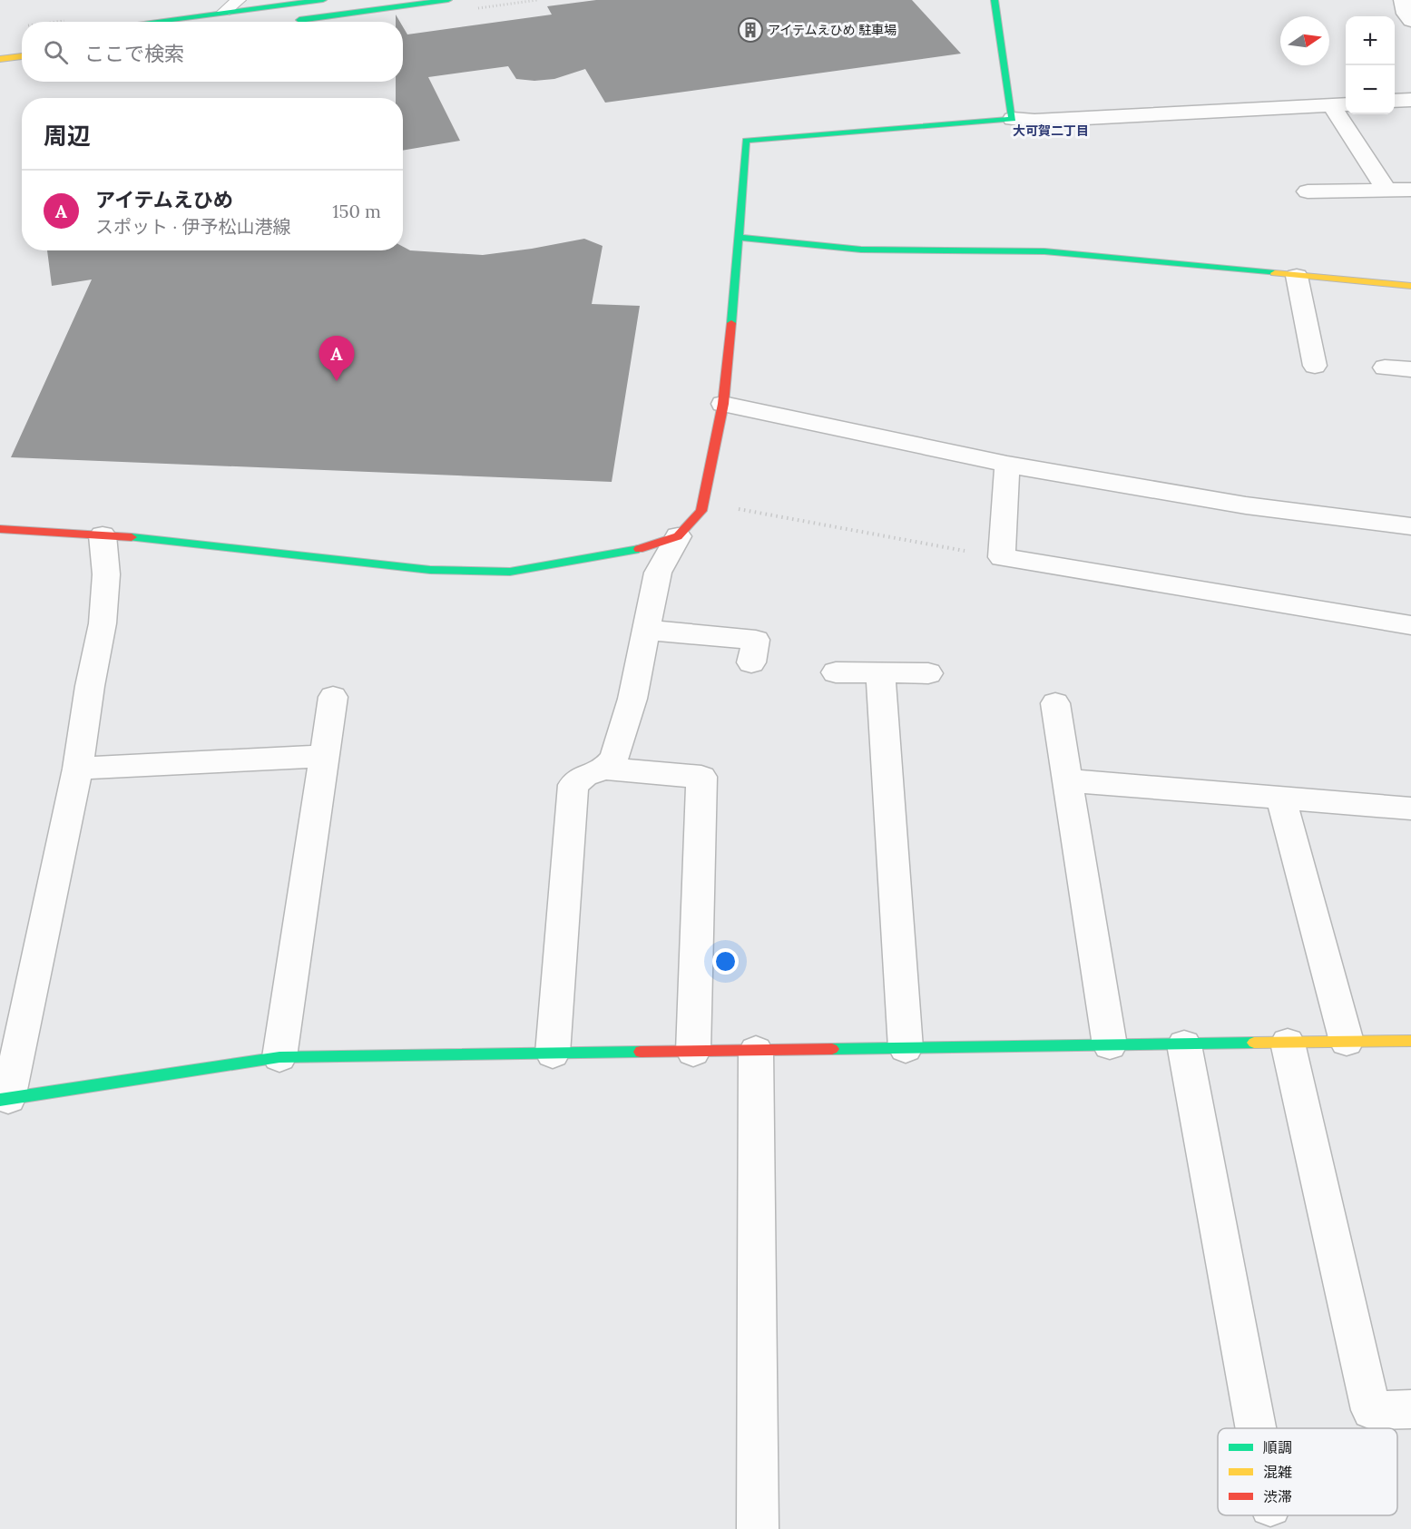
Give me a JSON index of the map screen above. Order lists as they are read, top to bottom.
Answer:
{
  "districts": ["大可賀二丁目"],
  "places": {
    "building": ["アイテムえひめ 駐車場"]
  },
  "legend": ["順調", "混雑", "渋滞"],
  "north": "right",
  "page": {
    "map_buttons": ["+", "−"],
    "search": "ここで検索",
    "heading": "周辺",
    "list": [
      {
        "mark": "A",
        "name": "アイテムえひめ",
        "note": "スポット · 伊予松山港線",
        "value": "150 m"
      }
    ],
    "pins": "A"
  }
}
